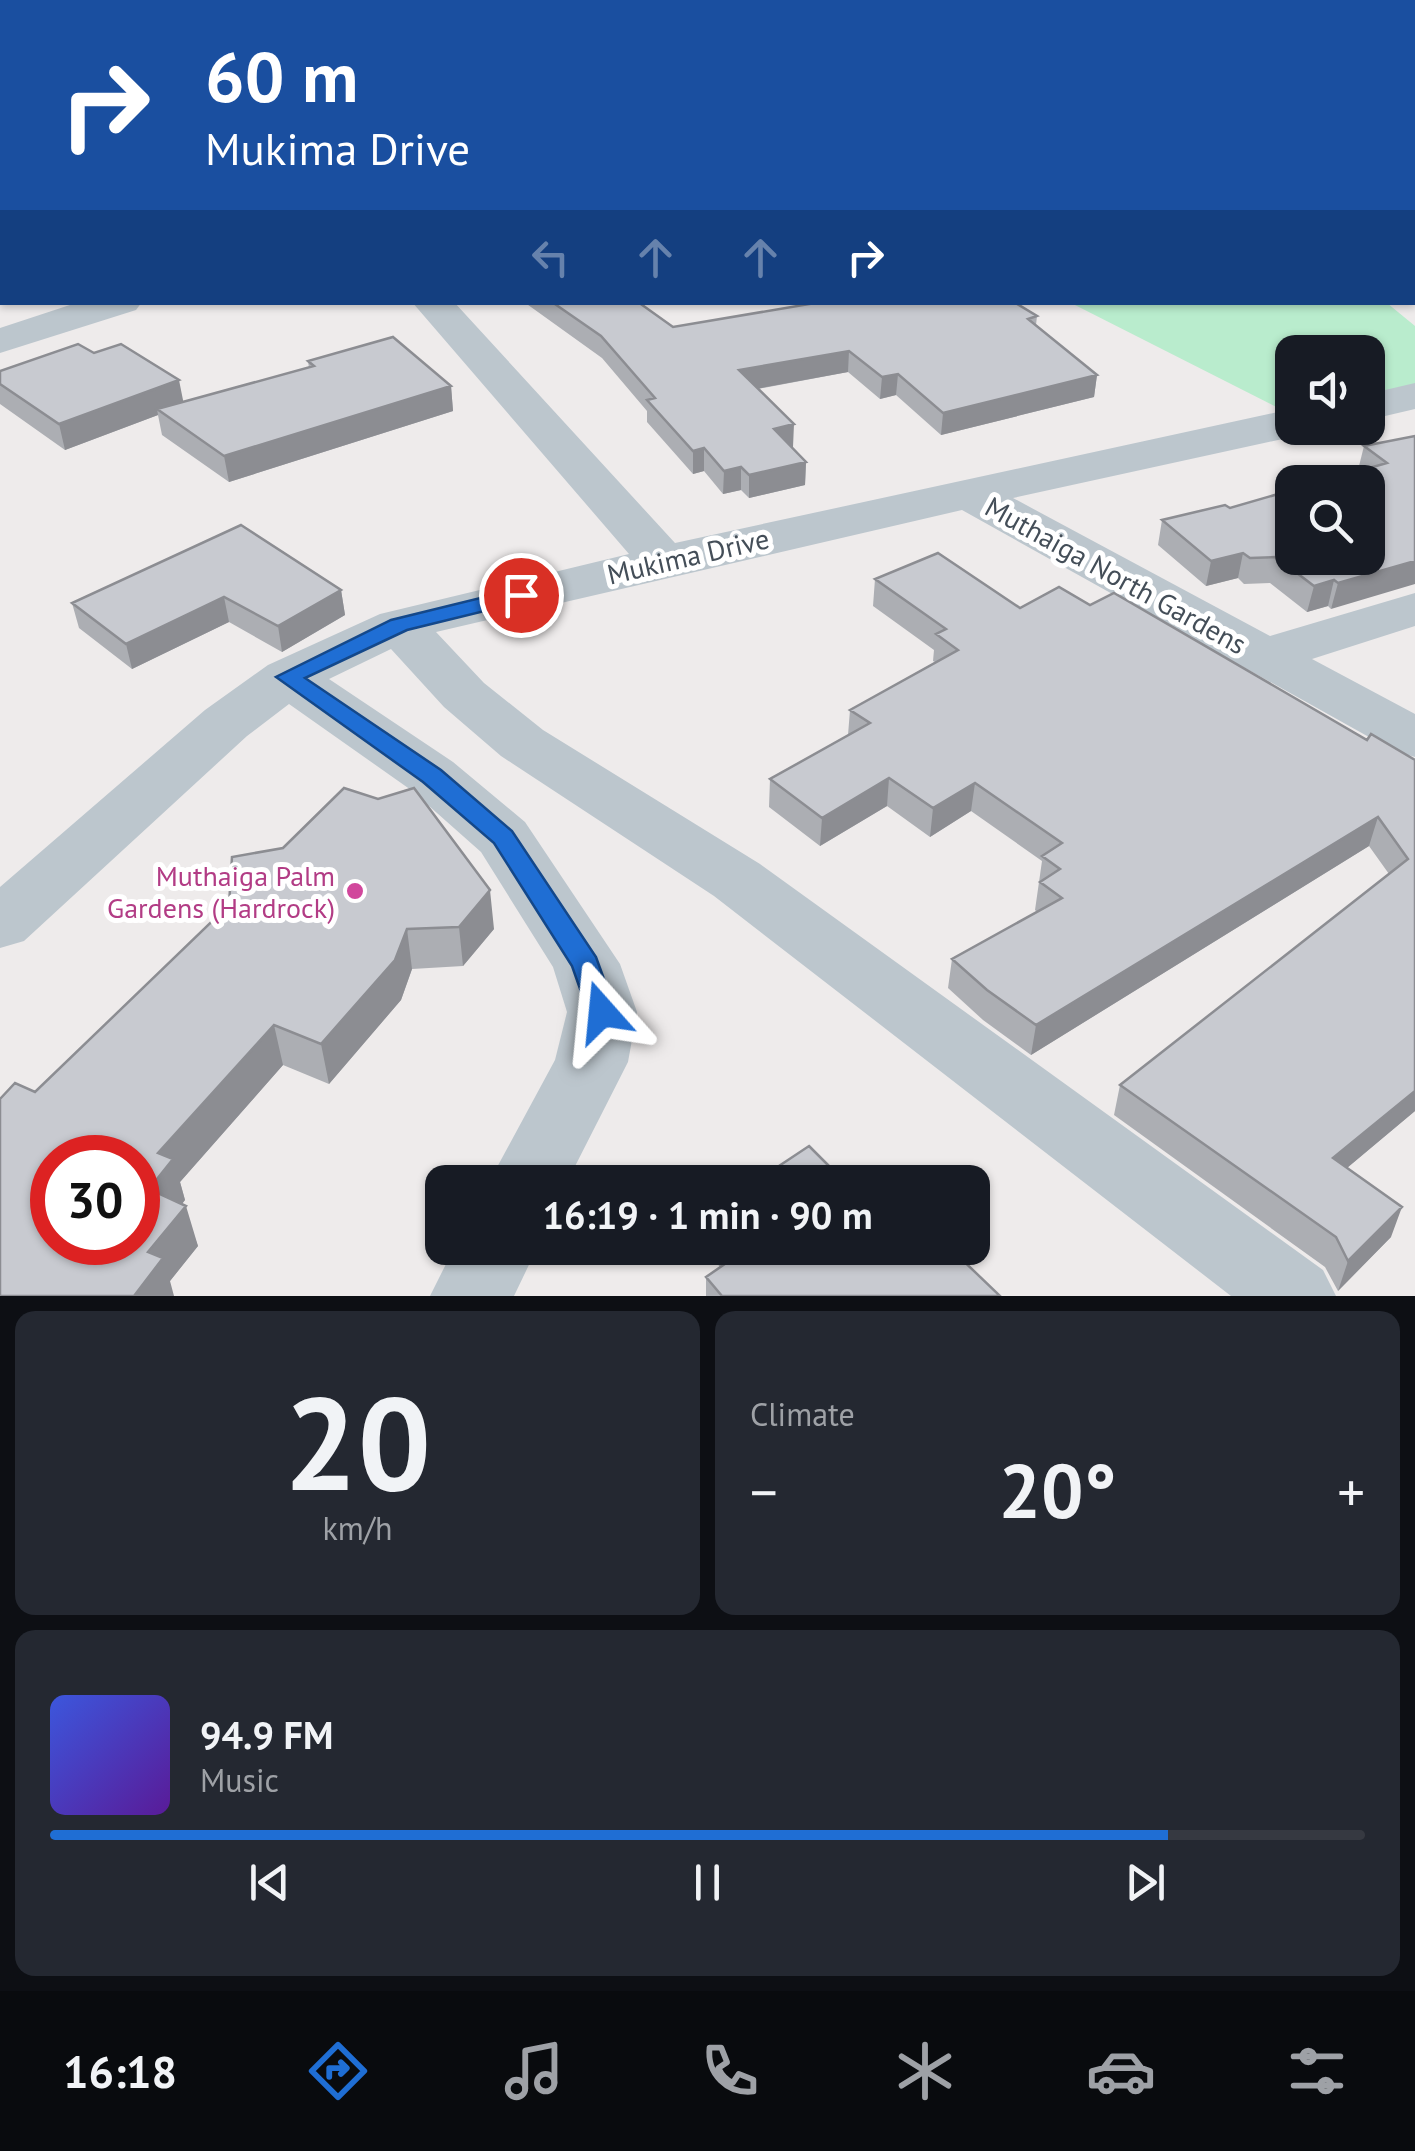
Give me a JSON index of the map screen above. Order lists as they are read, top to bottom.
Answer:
{
  "streets": {
    "street": ["Mukima Drive", "Muthaiga North Gardens"]
  },
  "crossings": [
    ["Mukima Drive", "Muthaiga North Gardens"]
  ],
  "places": ["Muthaiga Palm Gardens (Hardrock)"],
  "page": {
    "turn": ["60 m", "Mukima Drive"],
    "limit": "30",
    "trip": "16:19 · 1 min · 90 m",
    "tile": [
      ["20", "km/h"],
      "Climate"
    ],
    "heat": ["−", "20°", "+"],
    "song": ["94.9 FM", "Music"],
    "tabs": "16:18"
  }
}
